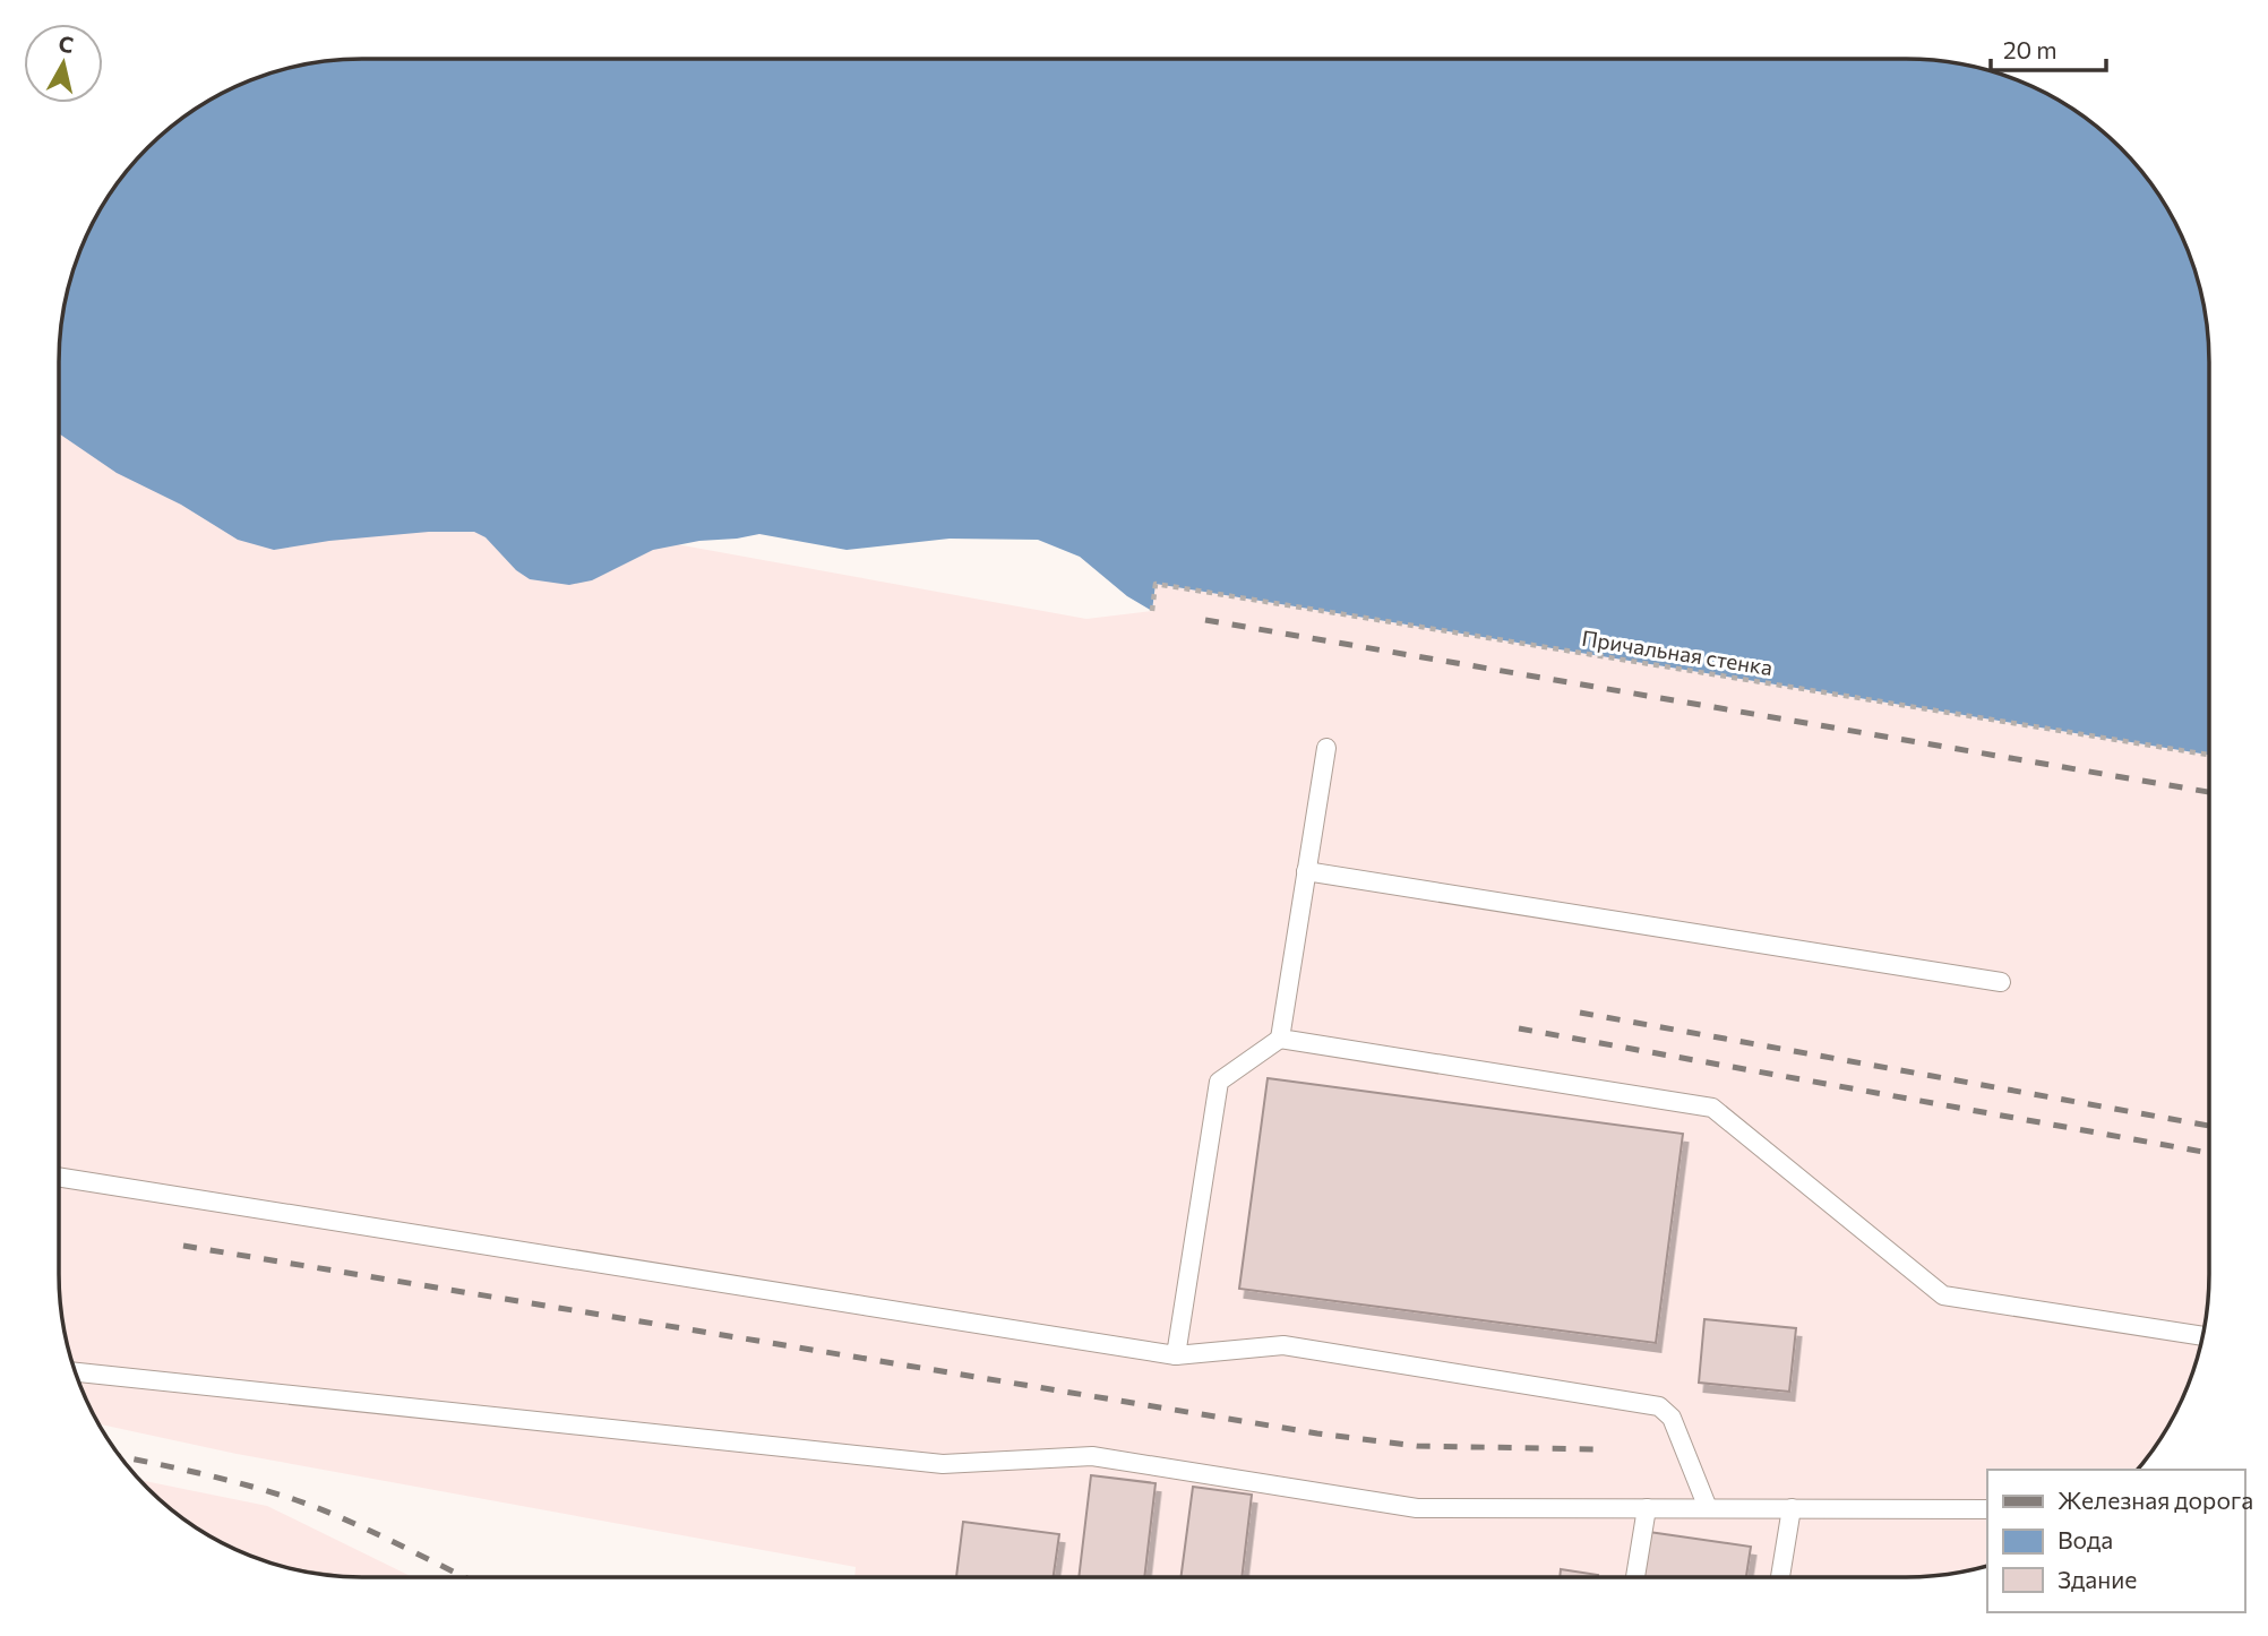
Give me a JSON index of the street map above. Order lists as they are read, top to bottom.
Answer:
{
  "streets": {
    "path": ["Причальная стенка"]
  },
  "legend": ["Железная дорога", "Вода", "Здание"],
  "scale_bar": "20 m",
  "north": "top"
}
